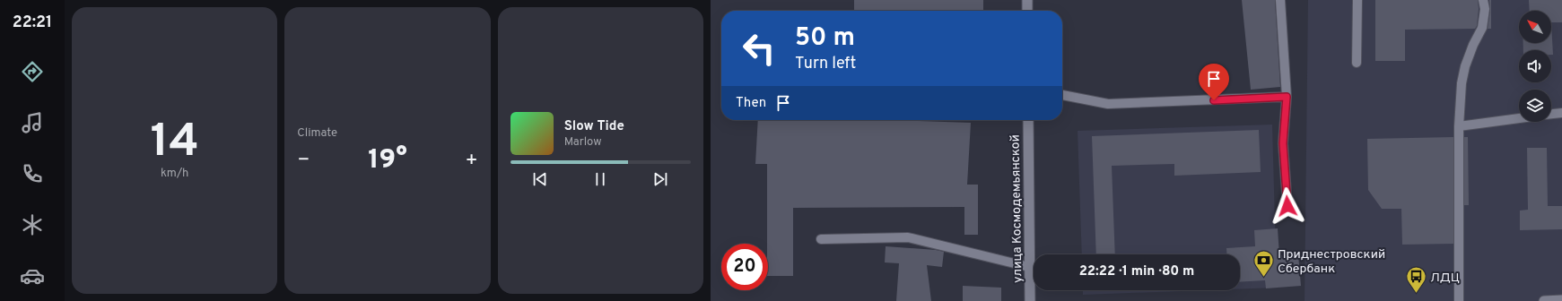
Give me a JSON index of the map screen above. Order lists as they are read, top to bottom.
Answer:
{
  "streets": {
    "street": ["улица Космодемьянской"]
  },
  "places": {
    "bank": ["Приднестровский Сбербанк"],
    "bus stop": ["ЛДЦ"]
  },
  "north": "top left",
  "page": {
    "tabs": "22:21",
    "tile": [
      ["14", "km/h"],
      "Climate"
    ],
    "turn": ["50 m", "Turn left"],
    "then": "Then",
    "song": ["Slow Tide", "Marlow"],
    "heat": ["−", "19°", "+"],
    "limit": "20",
    "trip": "22:22 · 1 min · 80 m"
  }
}
